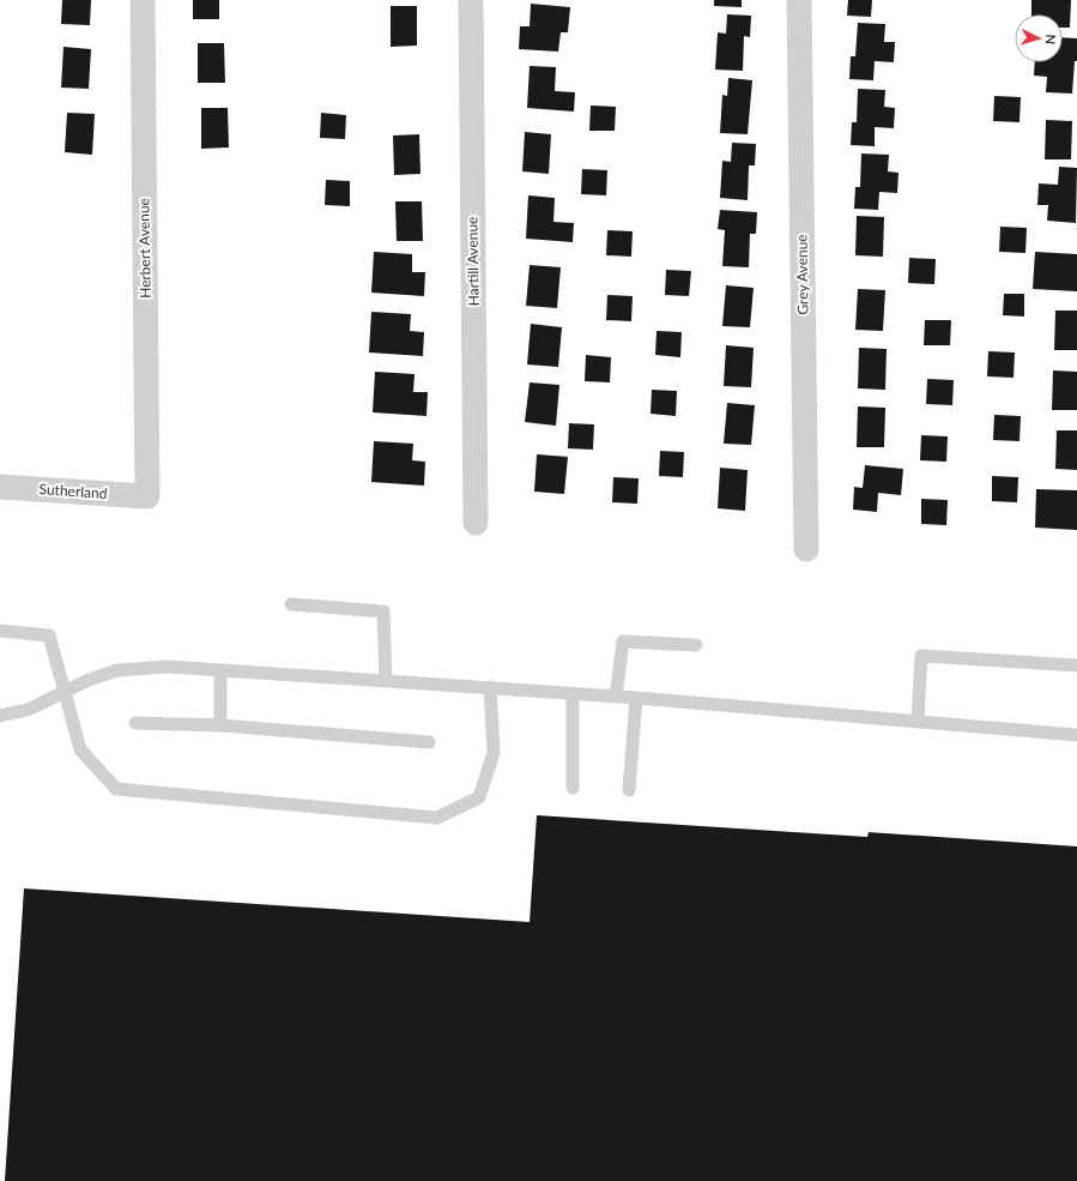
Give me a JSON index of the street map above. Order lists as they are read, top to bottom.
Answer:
{
  "streets": {
    "street": [
      "Herbert Avenue",
      "Hartill Avenue",
      "Grey Avenue",
      "Sutherland"
    ]
  },
  "crossings": [
    ["Herbert Avenue", "Sutherland"]
  ],
  "north": "right"
}
